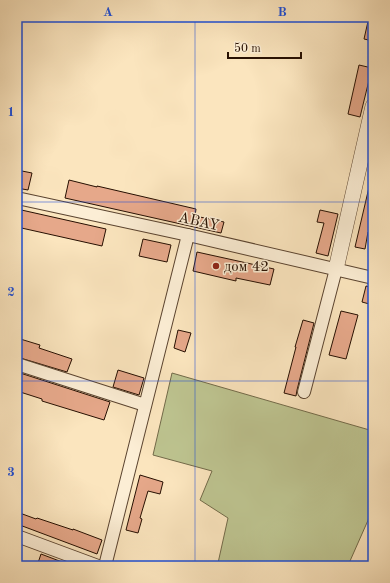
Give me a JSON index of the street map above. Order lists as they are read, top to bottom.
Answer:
{
  "streets": {
    "street": ["ABAY"]
  },
  "places": ["дом 42"],
  "scale_bar": "50 m",
  "grid": {
    "columns": ["A", "B"],
    "rows": ["1", "2", "3"]
  }
}
